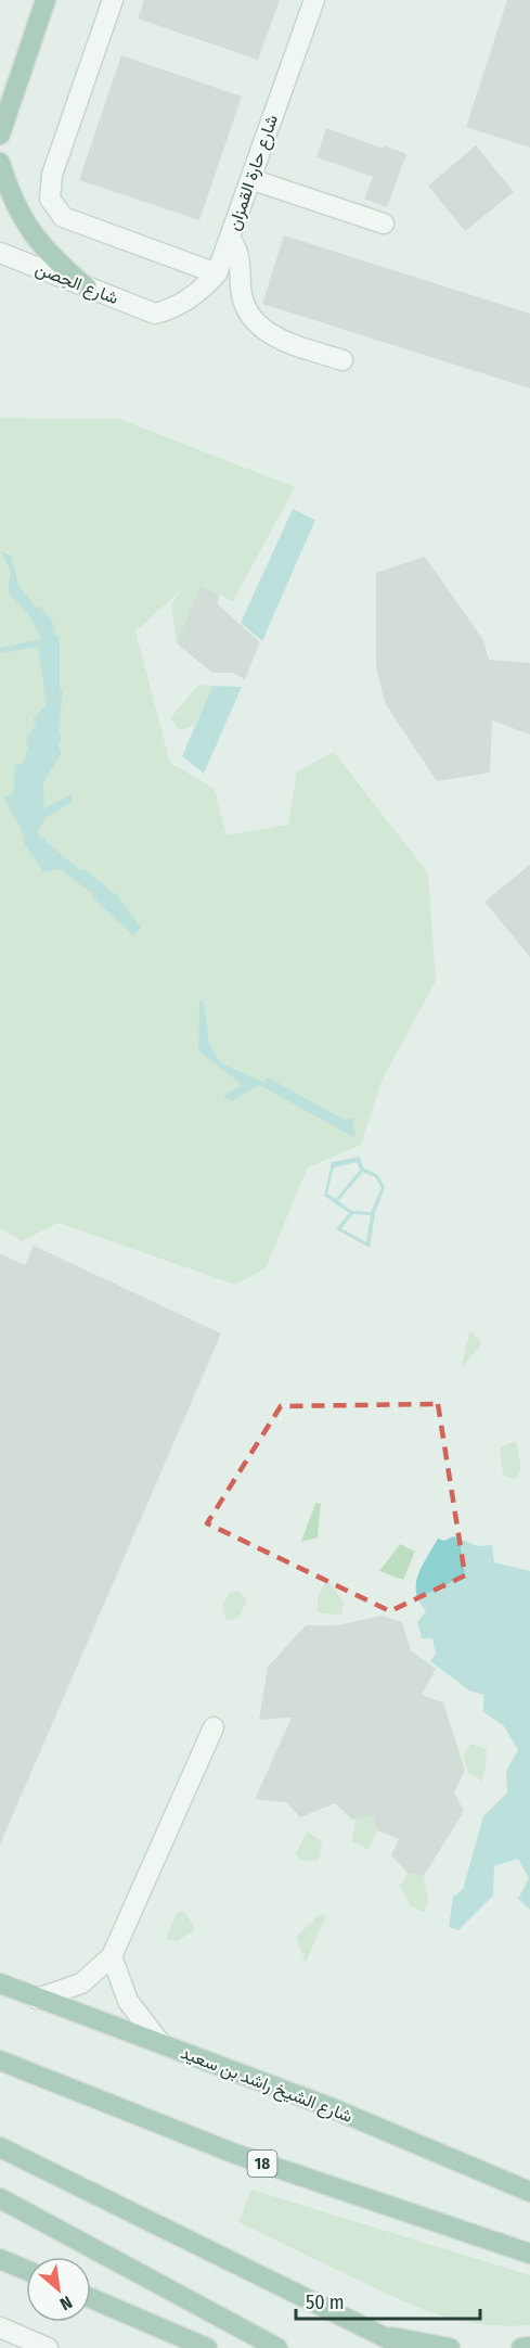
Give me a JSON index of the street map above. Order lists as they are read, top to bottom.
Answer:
{
  "streets": {
    "main road": ["شارع الشيخ راشد بن سعيد", "18"],
    "street": ["شارع حارة القمزان", "شارع الحِصن"]
  },
  "crossings": [
    ["شارع حارة القمزان", "شارع الحِصن"]
  ],
  "scale_bar": "50 m",
  "north": "bottom right"
}
